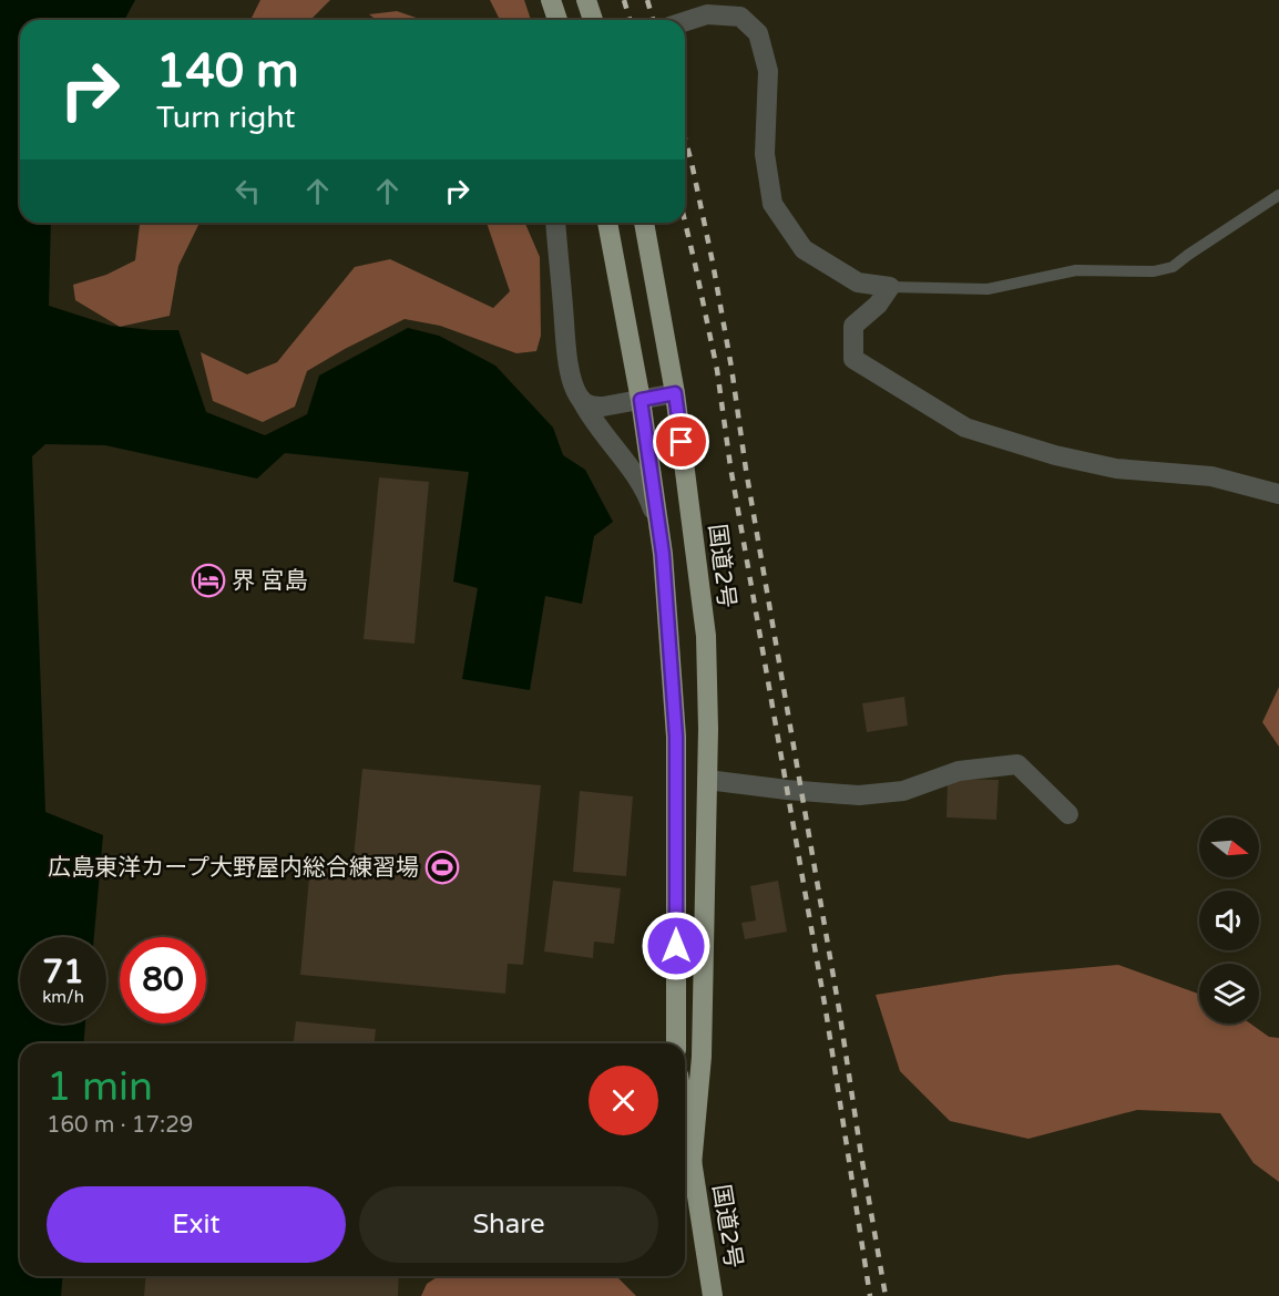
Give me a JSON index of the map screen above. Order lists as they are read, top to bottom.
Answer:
{
  "streets": {
    "highway": ["国道2号"]
  },
  "places": {
    "hotel": ["界 宮島"],
    "sports": ["広島東洋カープ大野屋内総合練習場"]
  },
  "north": "right",
  "page": {
    "turn": ["140 m", "Turn right"],
    "speed": "71 km/h",
    "limit": "80",
    "heading": ["1 min", "160 m · 17:29"],
    "buttons": ["Exit", "Share"]
  }
}
